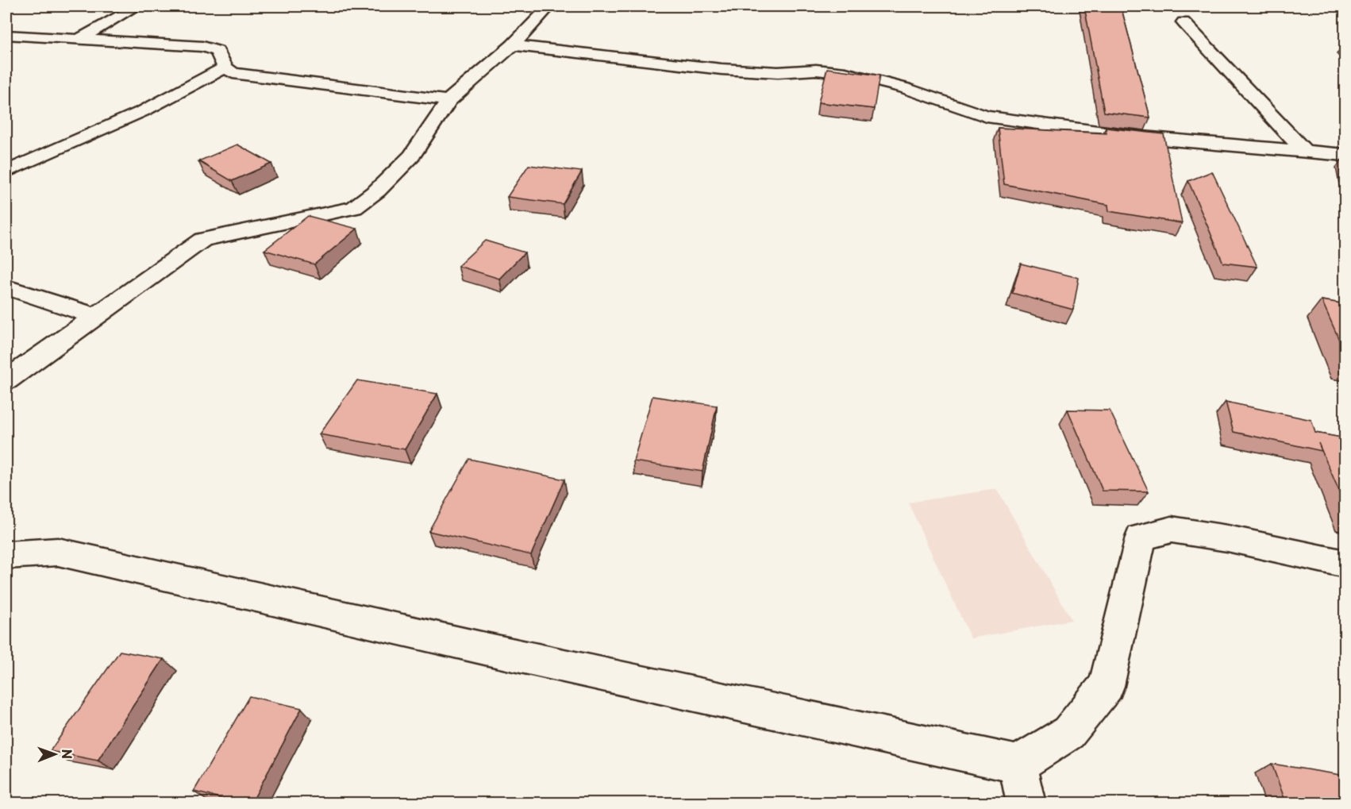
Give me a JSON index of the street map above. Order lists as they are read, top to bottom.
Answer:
{
  "north": "right"
}
